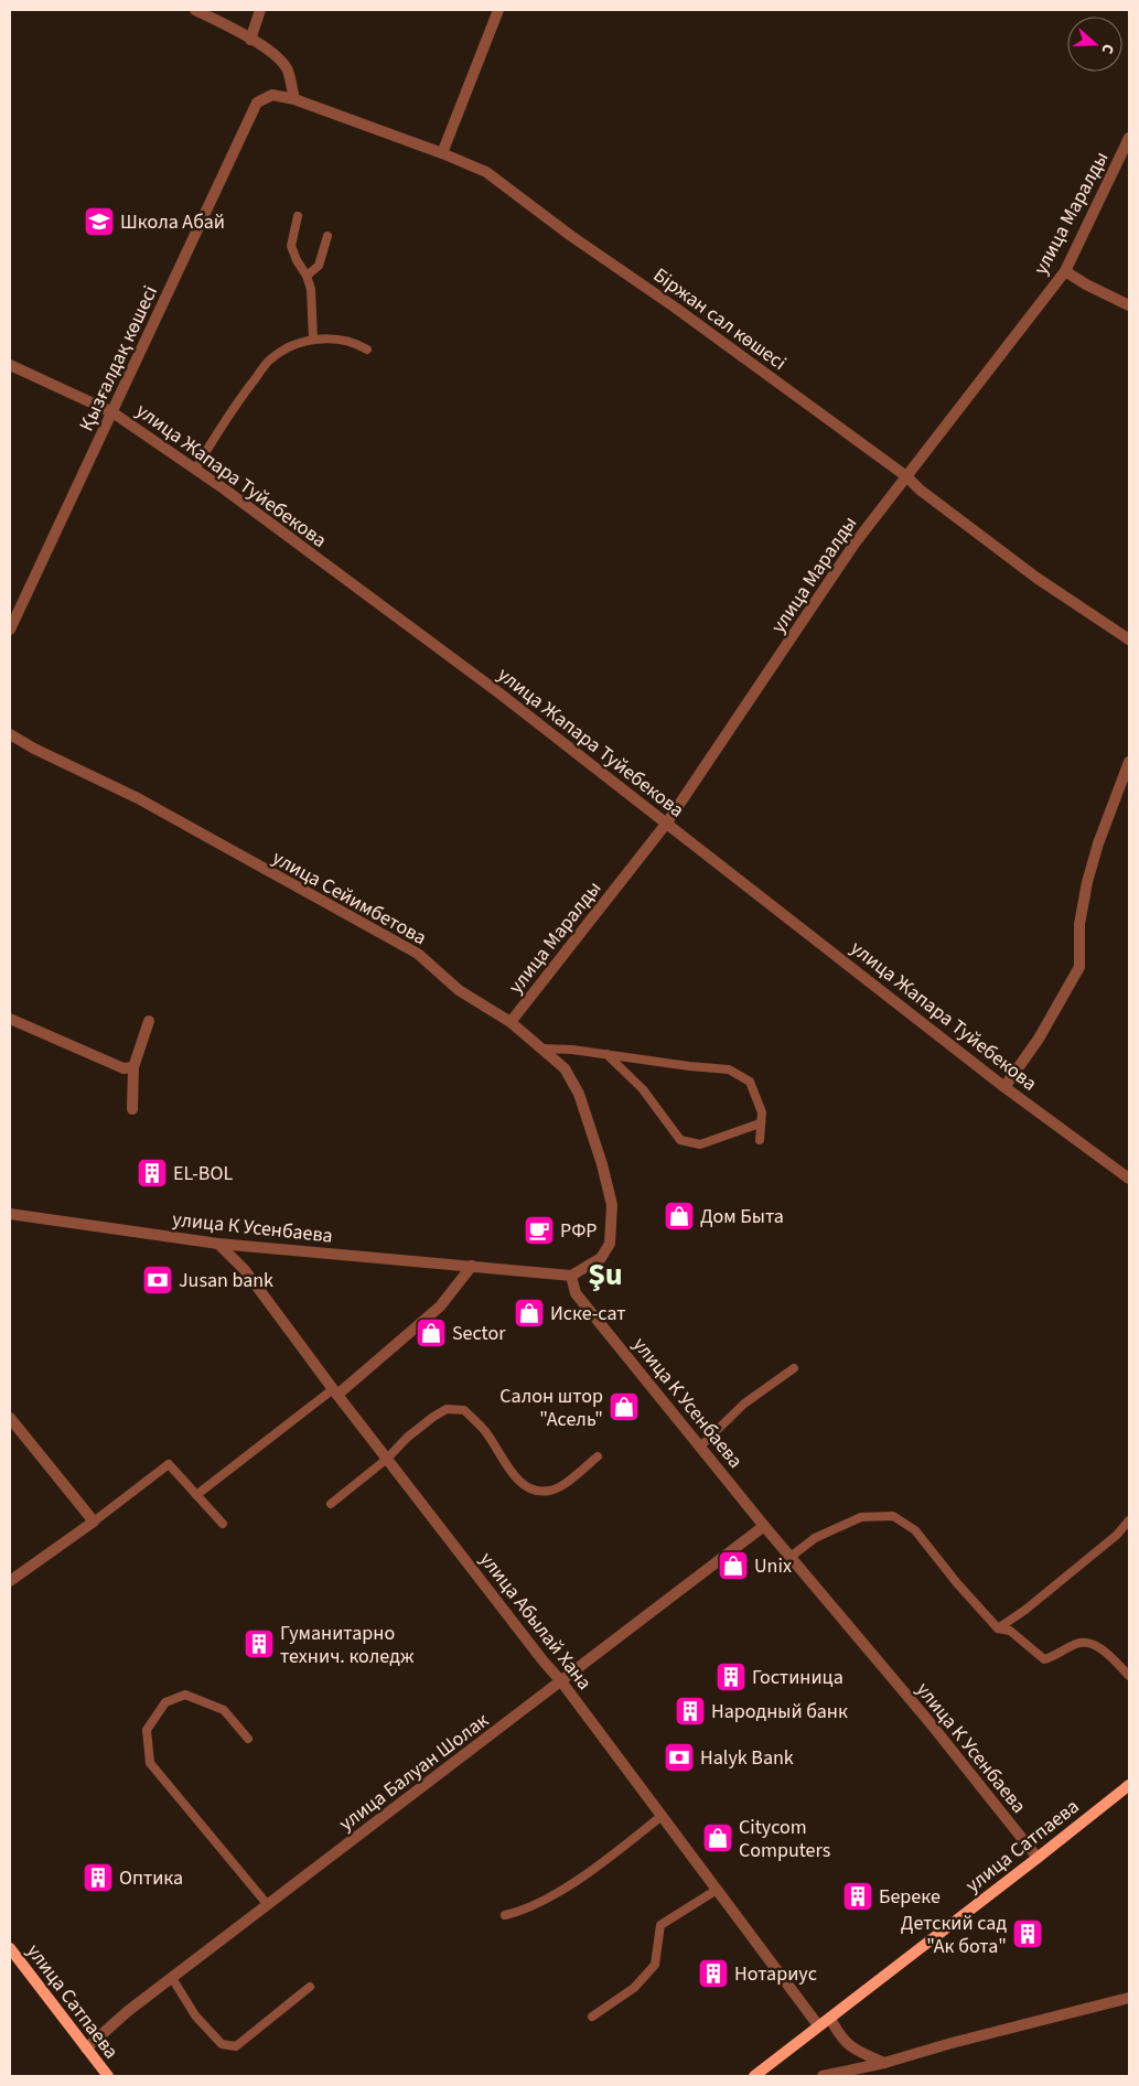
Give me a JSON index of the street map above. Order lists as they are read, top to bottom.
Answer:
{
  "streets": {
    "street": [
      "улица Маралды",
      "Біржан сал көшесі",
      "Қызғалдақ көшесі",
      "улица Жапара Туйебекова",
      "улица Сейимбетова",
      "улица К Усенбаева",
      "улица Абылай Хана",
      "улица Балуан Шолак",
      "улица Сатпаева"
    ]
  },
  "crossings": [
    ["улица Маралды", "Біржан сал көшесі"],
    ["улица Маралды", "улица Жапара Туйебекова"],
    ["улица Маралды", "улица Сейимбетова"],
    ["Біржан сал көшесі", "Қызғалдақ көшесі"],
    ["Қызғалдақ көшесі", "улица Жапара Туйебекова"],
    ["улица Сейимбетова", "улица К Усенбаева"],
    ["улица К Усенбаева", "улица Абылай Хана"],
    ["улица К Усенбаева", "улица Балуан Шолак"],
    ["улица К Усенбаева", "улица Сатпаева"],
    ["улица Абылай Хана", "улица Балуан Шолак"],
    ["улица Абылай Хана", "улица Сатпаева"],
    ["улица Балуан Шолак", "улица Сатпаева"]
  ],
  "districts": ["Şu"],
  "places": {
    "school or university": ["Школа Абай"],
    "building": [
      "EL-BOL",
      "Гуманитарно технич. коледж",
      "Гостиница",
      "Народный банк",
      "Оптика",
      "Береке",
      "Детский сад \"Ак бота\"",
      "Нотариус"
    ],
    "shop": [
      "Дом Быта",
      "Иске-сат",
      "Sector",
      "Салон штор \"Асель\"",
      "Unix",
      "Citycom Computers"
    ],
    "cafe": ["РФР"],
    "bank": ["Jusan bank", "Halyk Bank"]
  },
  "north": "right"
}
